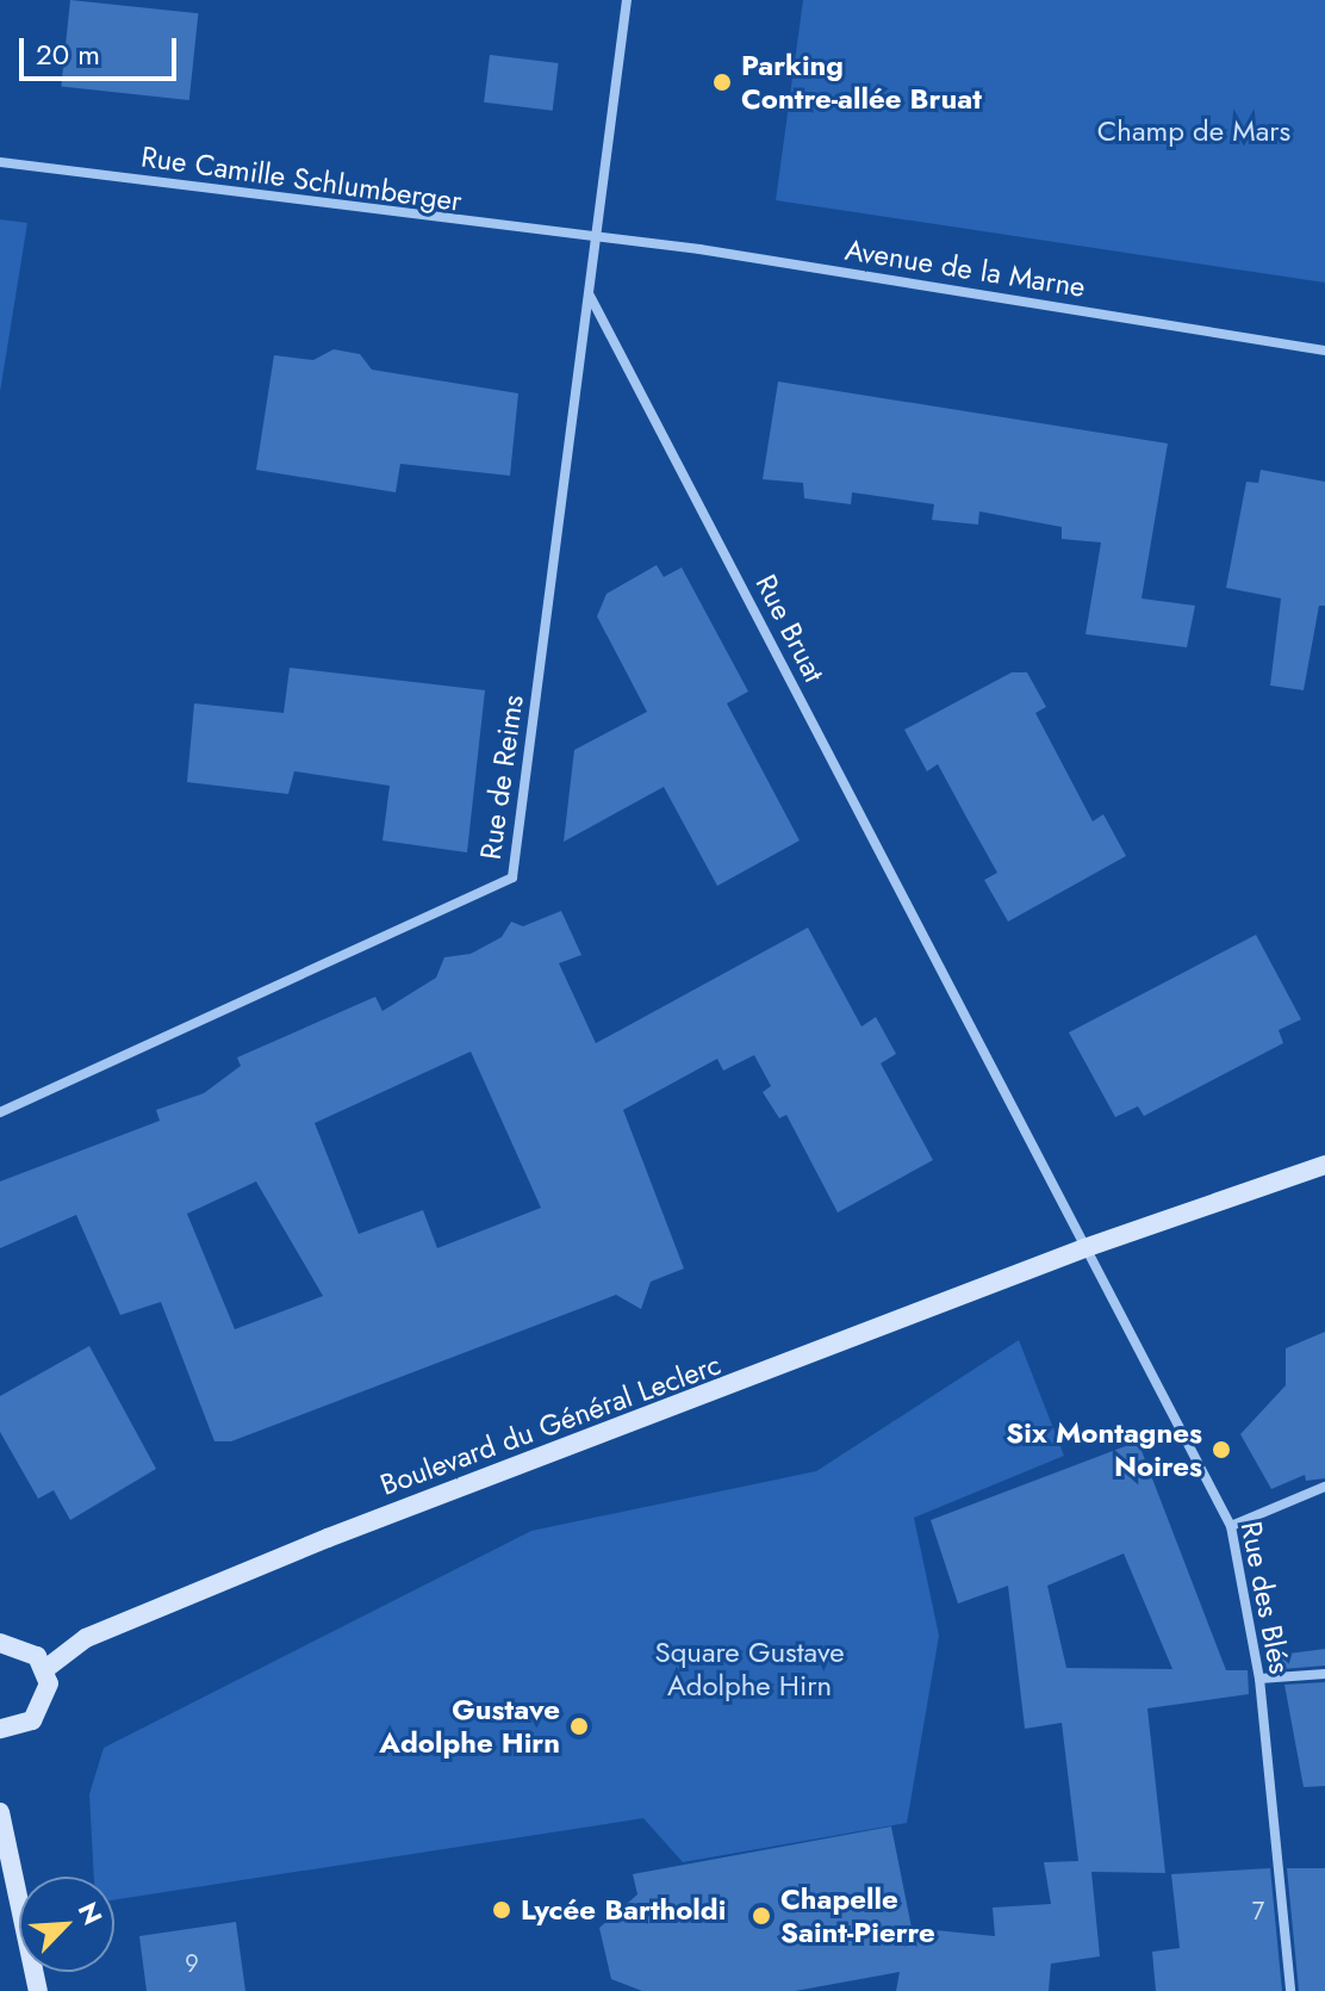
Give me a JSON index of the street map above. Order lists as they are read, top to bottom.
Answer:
{
  "streets": {
    "street": [
      "Rue Camille Schlumberger",
      "Avenue de la Marne",
      "Rue Bruat",
      "Rue de Reims",
      "Boulevard du Général Leclerc",
      "Rue des Blés"
    ]
  },
  "crossings": [
    ["Rue Camille Schlumberger", "Avenue de la Marne"],
    ["Rue Bruat", "Rue de Reims"],
    ["Rue Bruat", "Boulevard du Général Leclerc"],
    ["Rue Bruat", "Rue des Blés"],
    ["Boulevard du Général Leclerc", "Rue des Blés"]
  ],
  "parks": ["Champ de Mars", "Square Gustave Adolphe Hirn"],
  "places": [
    "Parking Contre-allée Bruat",
    "Six Montagnes Noires",
    "Gustave Adolphe Hirn",
    "Lycée Bartholdi",
    "Chapelle Saint-Pierre"
  ],
  "house_numbers": ["7", "9"],
  "scale_bar": "20 m",
  "north": "top right"
}
